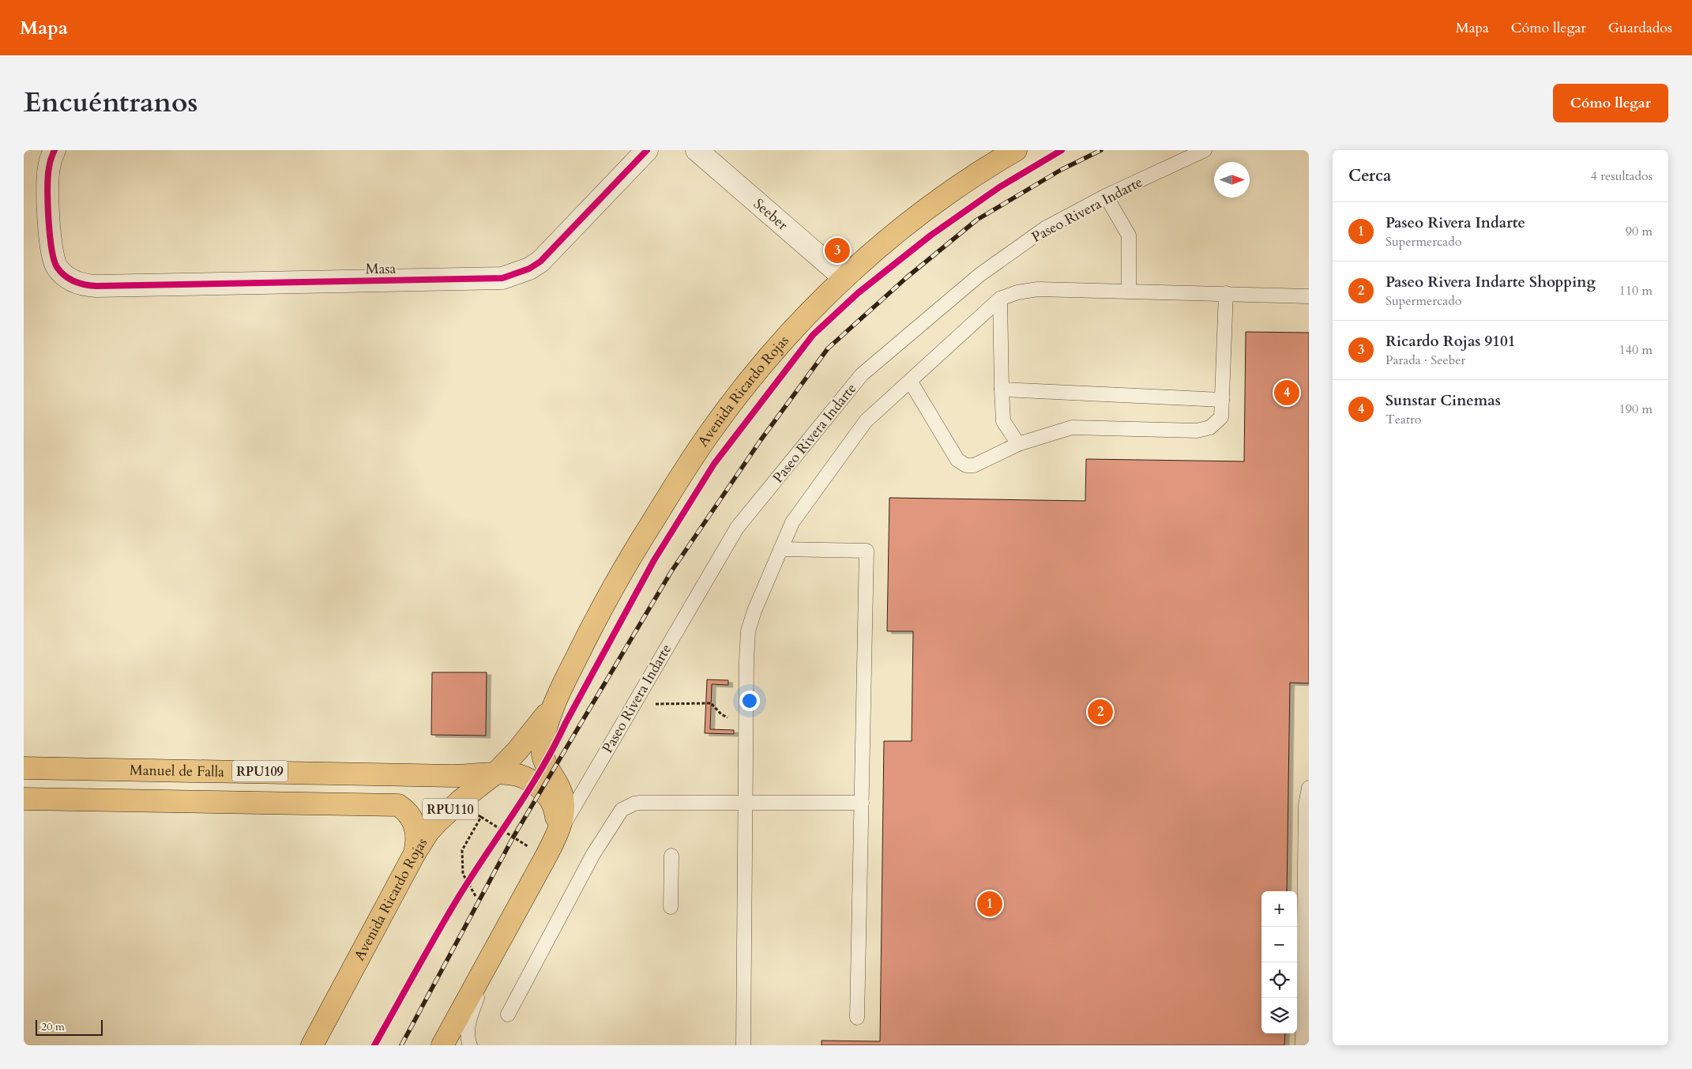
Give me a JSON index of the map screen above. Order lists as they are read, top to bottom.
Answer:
{
  "streets": {
    "main road": [
      "Avenida Ricardo Rojas",
      "Manuel de Falla",
      "RPU109",
      "RPU110"
    ],
    "street": ["Seeber", "Masa"],
    "lane": ["Paseo Rivera Indarte"]
  },
  "crossings": [
    ["Paseo Rivera Indarte", "Avenida Ricardo Rojas"],
    ["Seeber", "Avenida Ricardo Rojas"],
    ["Avenida Ricardo Rojas", "Manuel de Falla"],
    ["Avenida Ricardo Rojas", "RPU109"]
  ],
  "scale_bar": "20 m",
  "north": "right",
  "page": {
    "header": "Mapa",
    "nav": ["Mapa", "Cómo llegar", "Guardados"],
    "title": "Encuéntranos",
    "buttons": "Cómo llegar",
    "heading": ["Cerca", "4 resultados"],
    "list": [
      {
        "mark": "1",
        "name": "Paseo Rivera Indarte",
        "note": "Supermercado",
        "value": "90 m"
      },
      {
        "mark": "2",
        "name": "Paseo Rivera Indarte Shopping",
        "note": "Supermercado",
        "value": "110 m"
      },
      {
        "mark": "3",
        "name": "Ricardo Rojas 9101",
        "note": "Parada · Seeber",
        "value": "140 m"
      },
      {
        "mark": "4",
        "name": "Sunstar Cinemas",
        "note": "Teatro",
        "value": "190 m"
      }
    ],
    "pins": [
      "3",
      "4",
      "2",
      "1"
    ],
    "map_buttons": ["+", "−"],
    "scale": "20 m"
  }
}
